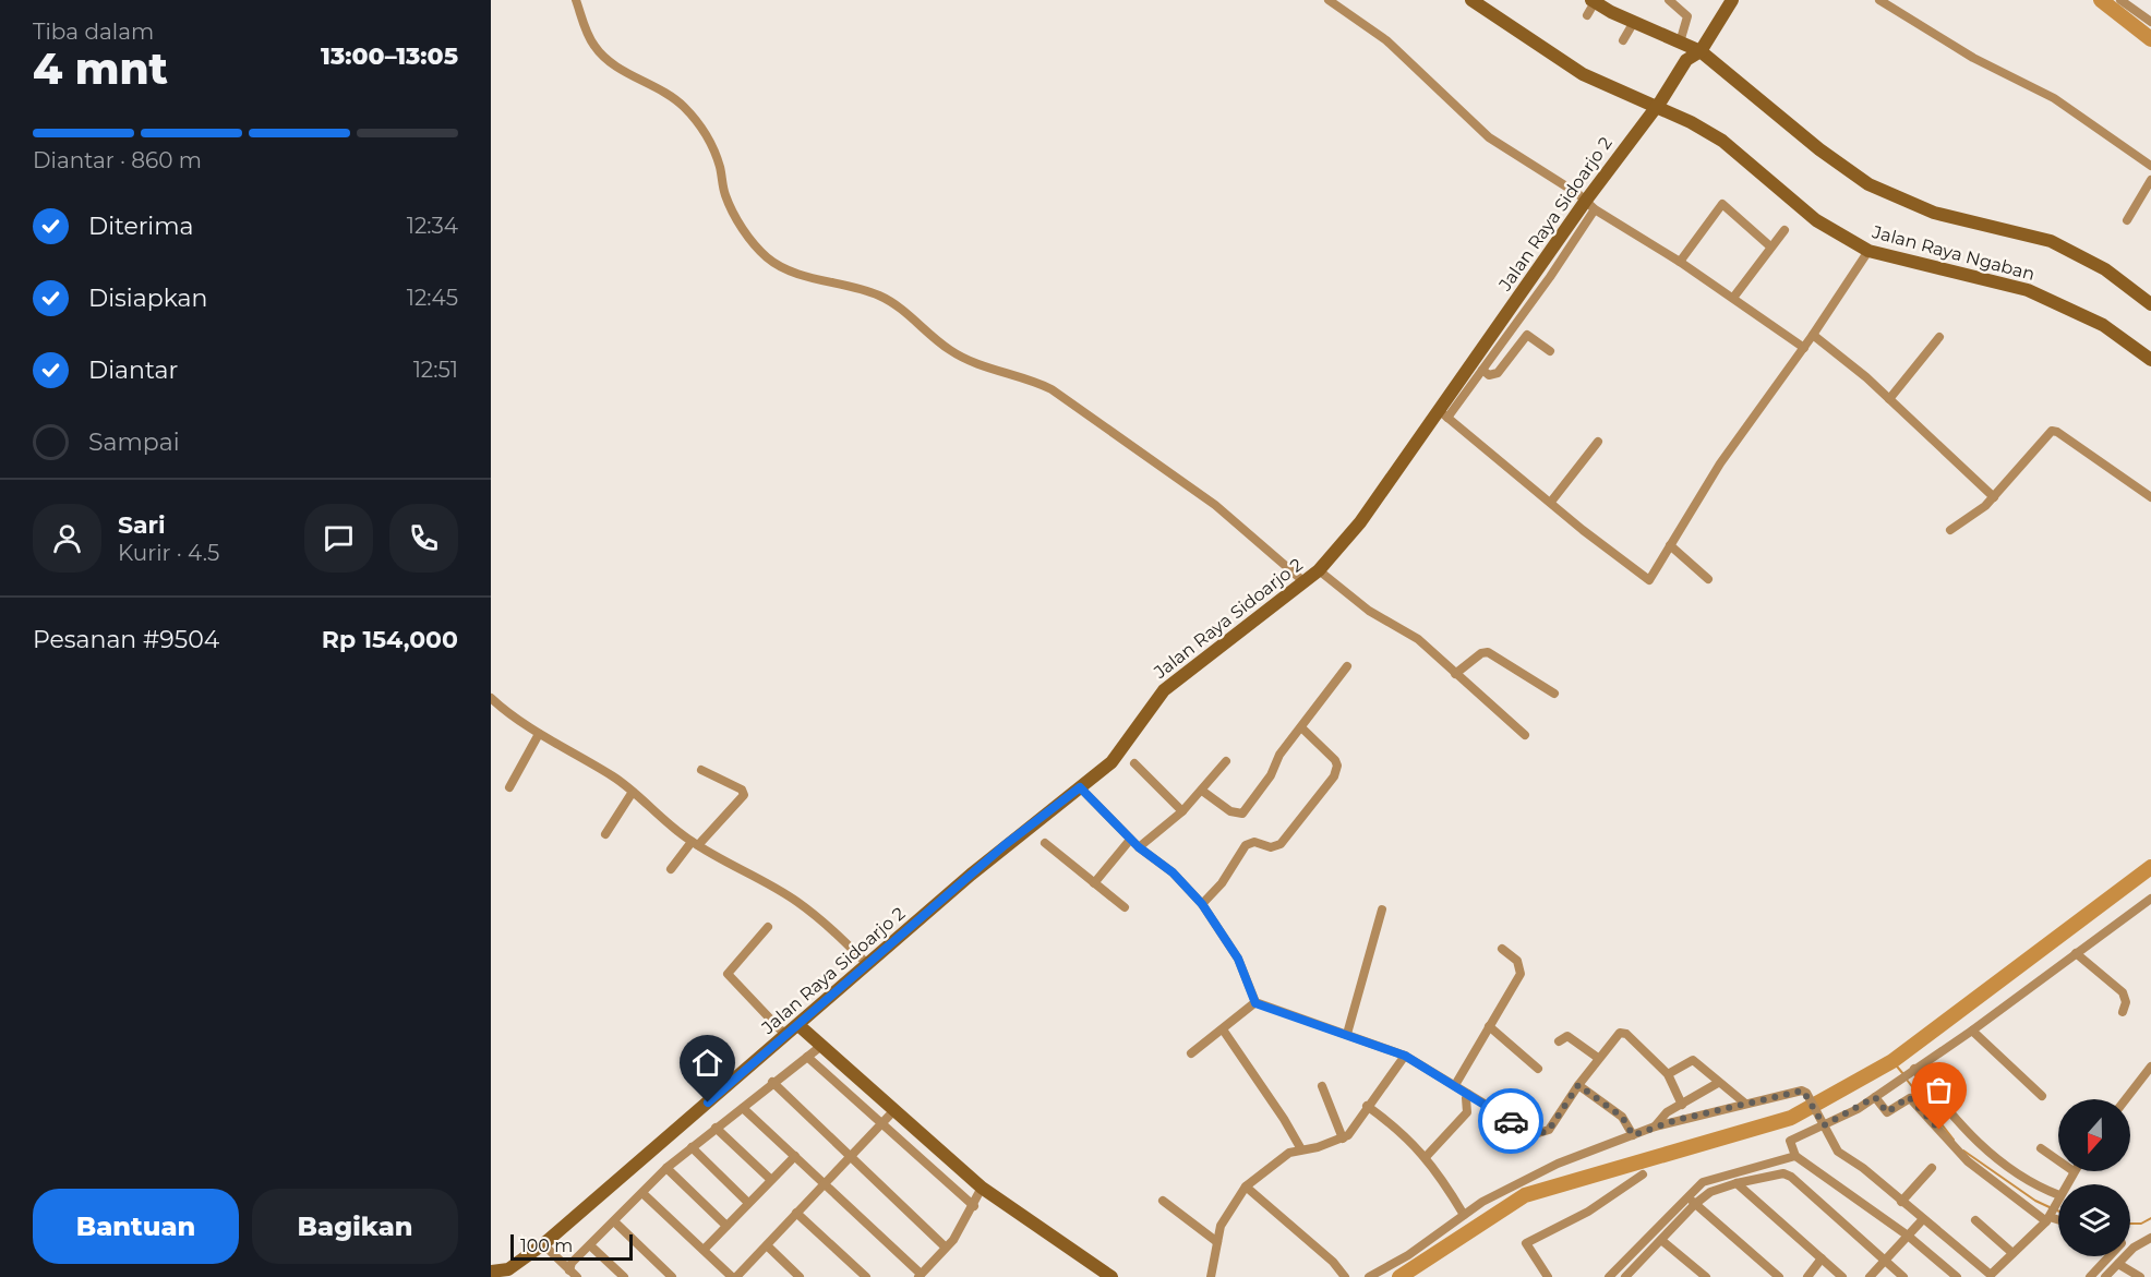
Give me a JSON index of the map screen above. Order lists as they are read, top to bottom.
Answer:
{
  "streets": {
    "street": ["Jalan Raya Sidoarjo 2", "Jalan Raya Ngaban"]
  },
  "crossings": [
    ["Jalan Raya Sidoarjo 2", "Jalan Raya Ngaban"]
  ],
  "scale_bar": "100 m",
  "north": "bottom",
  "page": {
    "heading": ["4 mnt", "Tiba dalam", "13:00–13:05"],
    "panel": [
      "Sari",
      "Kurir · 4.5",
      "Pesanan #9504",
      "Rp 154,000"
    ],
    "bar": "Diantar · 860 m",
    "list": [
      ["Diterima", "12:34"],
      ["Disiapkan", "12:45"],
      ["Diantar", "12:51"],
      "Sampai"
    ],
    "buttons": ["Bantuan", "Bagikan"],
    "scale": "100 m"
  }
}
